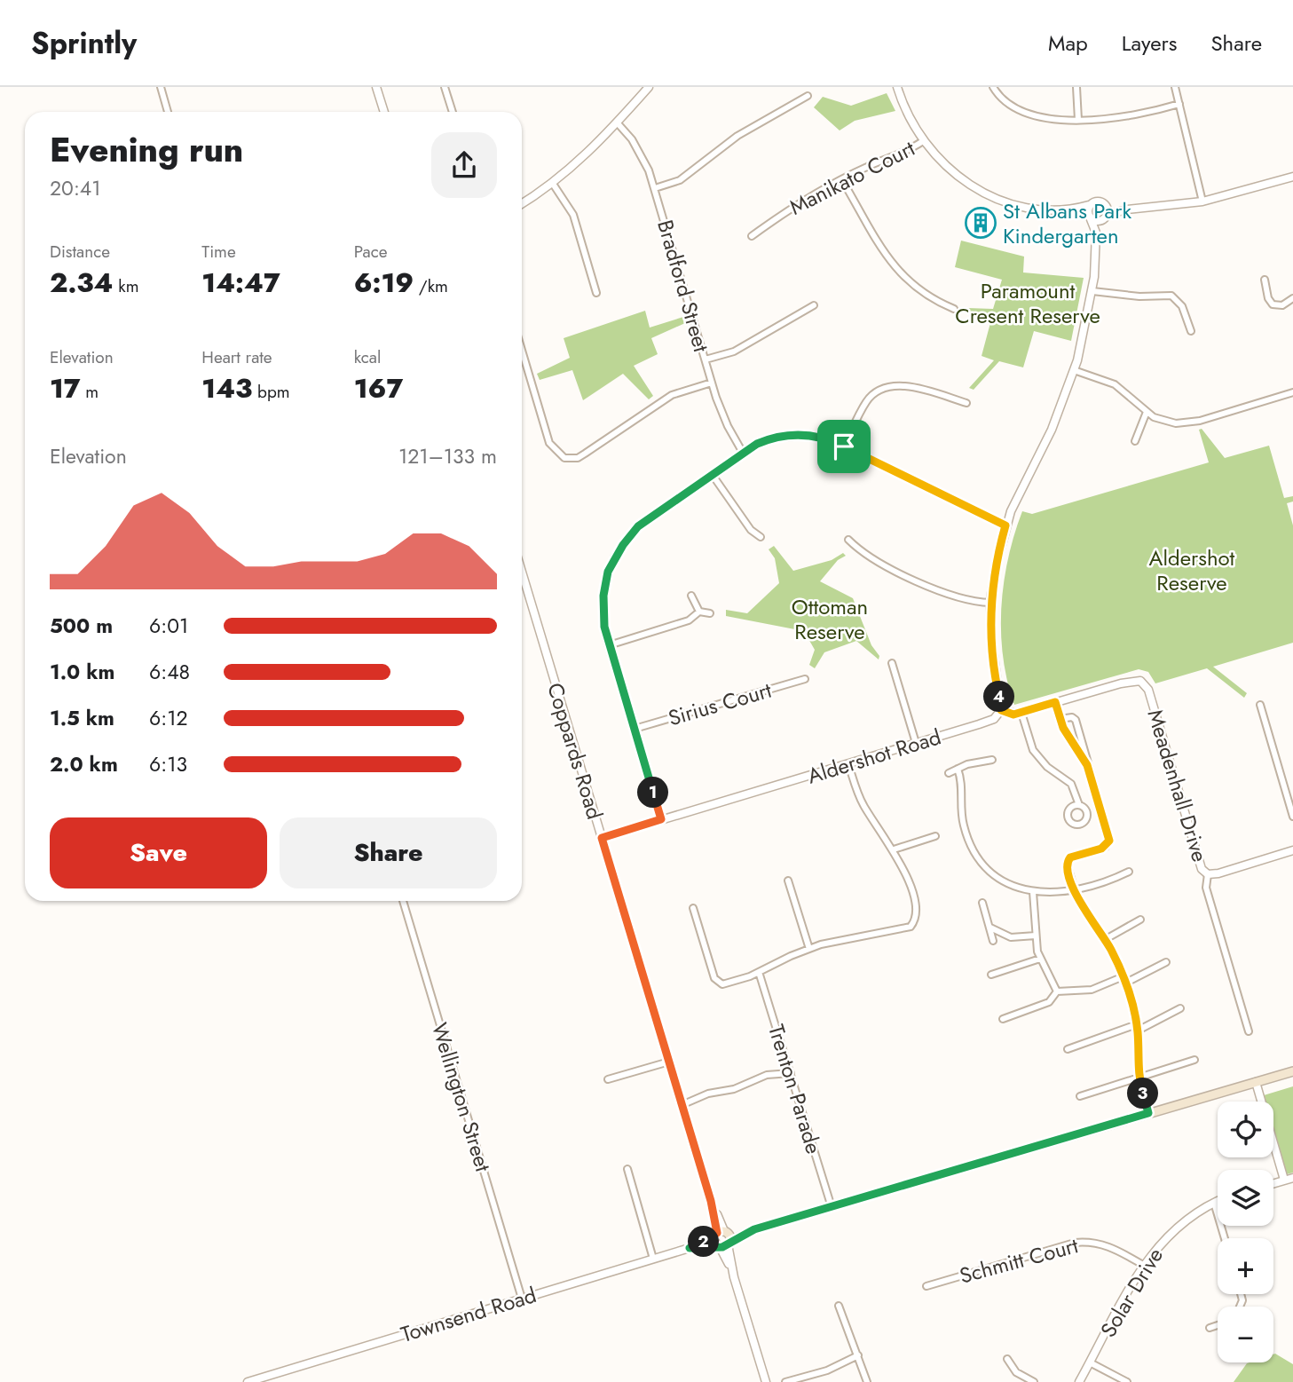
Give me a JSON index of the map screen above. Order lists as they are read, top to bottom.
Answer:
{
  "streets": {
    "main road": ["Townsend Road"],
    "street": [
      "Manikato Court",
      "Bradford Street",
      "Sirius Court",
      "Coppards Road",
      "Aldershot Road",
      "Meadenhall Drive",
      "Trenton Parade",
      "Wellington Street",
      "Schmitt Court",
      "Solar Drive"
    ]
  },
  "crossings": [
    ["Coppards Road", "Aldershot Road"],
    ["Coppards Road", "Townsend Road"],
    ["Trenton Parade", "Townsend Road"],
    ["Wellington Street", "Townsend Road"],
    ["Schmitt Court", "Solar Drive"]
  ],
  "parks": ["Paramount Cresent Reserve", "Aldershot Reserve", "Ottoman Reserve"],
  "places": {
    "building": ["St Albans Park Kindergarten"]
  },
  "page": {
    "header": "Sprintly",
    "nav": ["Map", "Layers", "Share"],
    "heading": ["Evening run", "20:41"],
    "stats": [
      ["Distance", "2.34 km"],
      ["Time", "14:47"],
      ["Pace", "6:19 /km"],
      ["Elevation", "17 m"],
      ["Heart rate", "143 bpm"],
      ["kcal", "167"]
    ],
    "chart": ["Elevation", "121–133 m"],
    "list": [
      {
        "name": "500 m",
        "note": "6:01"
      },
      {
        "name": "1.0 km",
        "note": "6:48"
      },
      {
        "name": "1.5 km",
        "note": "6:12"
      },
      {
        "name": "2.0 km",
        "note": "6:13"
      }
    ],
    "pins": [
      "4",
      "1",
      "3",
      "2"
    ],
    "buttons": ["Save", "Share"],
    "map_buttons": ["+", "−"]
  }
}
